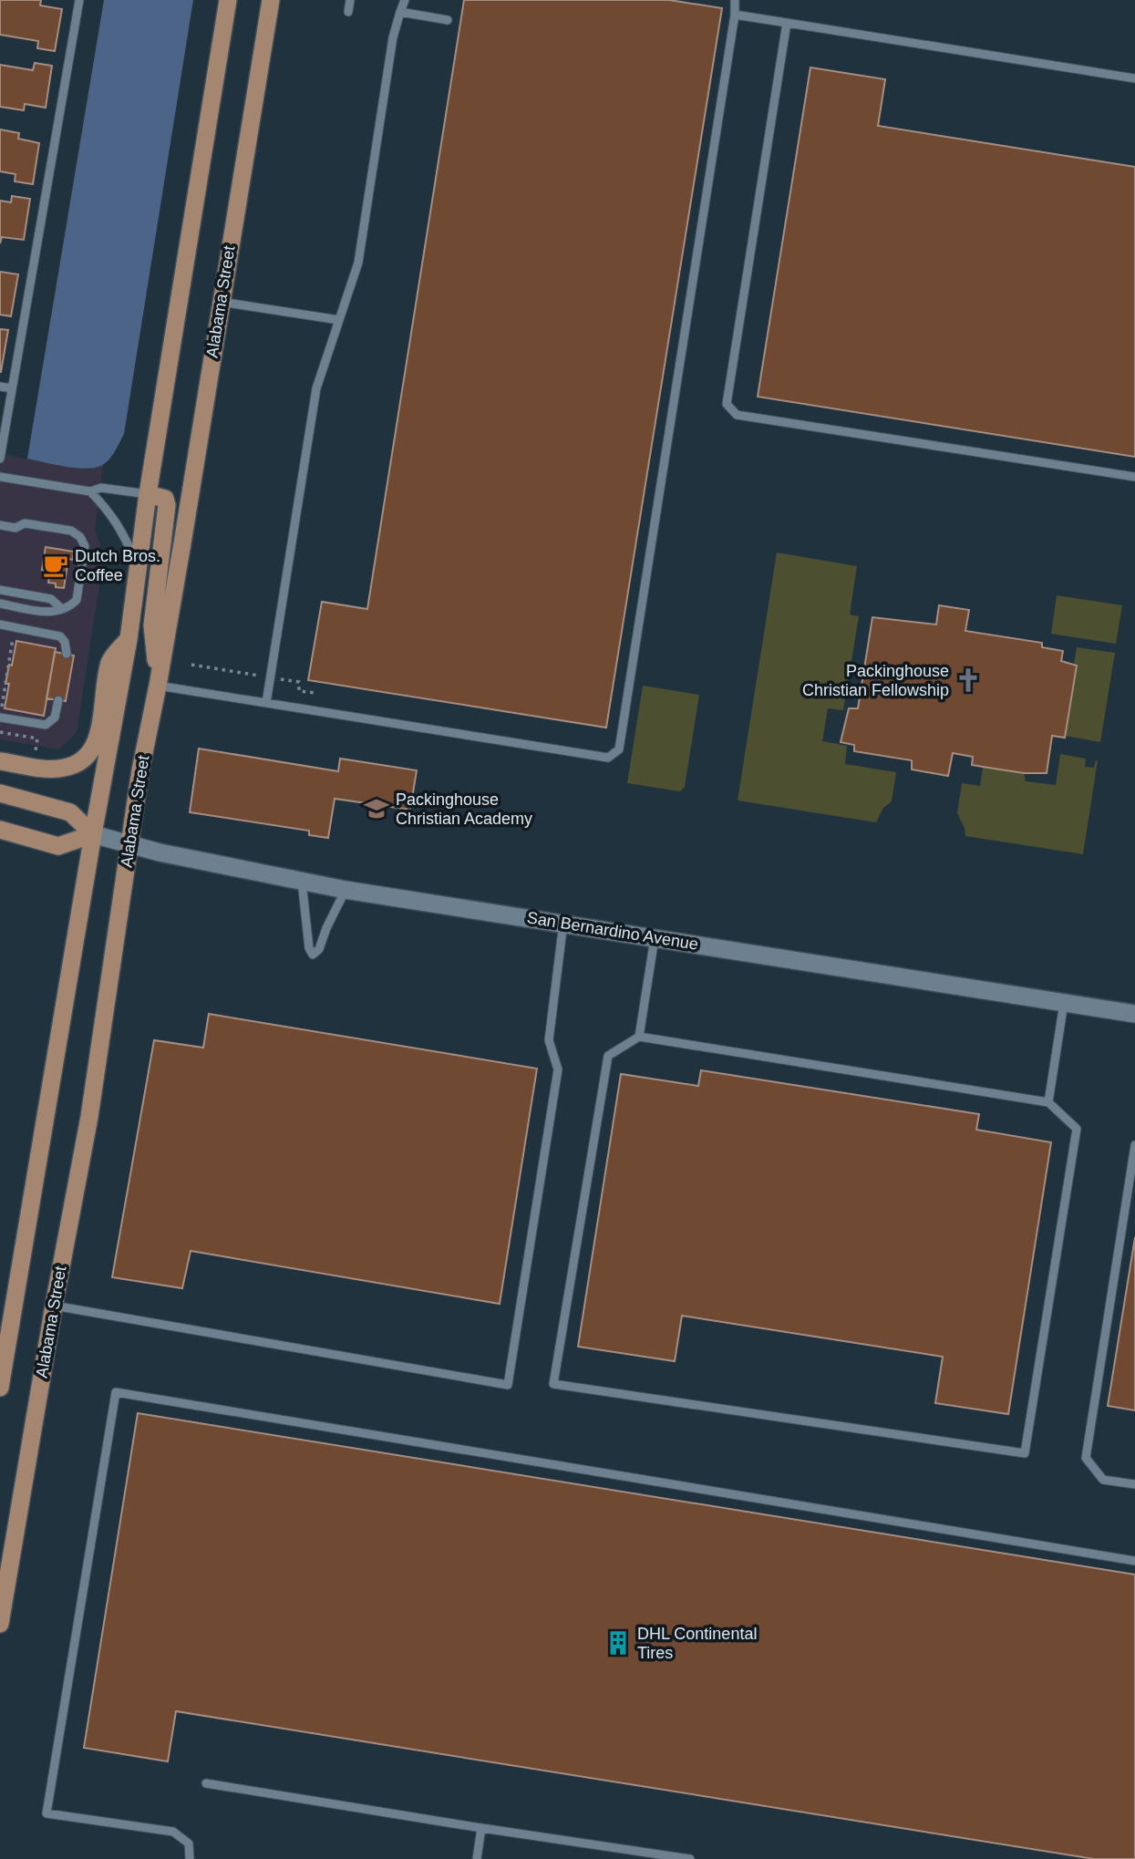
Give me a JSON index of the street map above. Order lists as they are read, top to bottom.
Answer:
{
  "streets": {
    "main road": ["Alabama Street", "San Bernardino Avenue"]
  },
  "crossings": [
    ["Alabama Street", "San Bernardino Avenue"]
  ],
  "places": {
    "cafe": ["Dutch Bros. Coffee"],
    "church": ["Packinghouse Christian Fellowship"],
    "school or university": ["Packinghouse Christian Academy"],
    "building": ["DHL Continental Tires"]
  }
}
